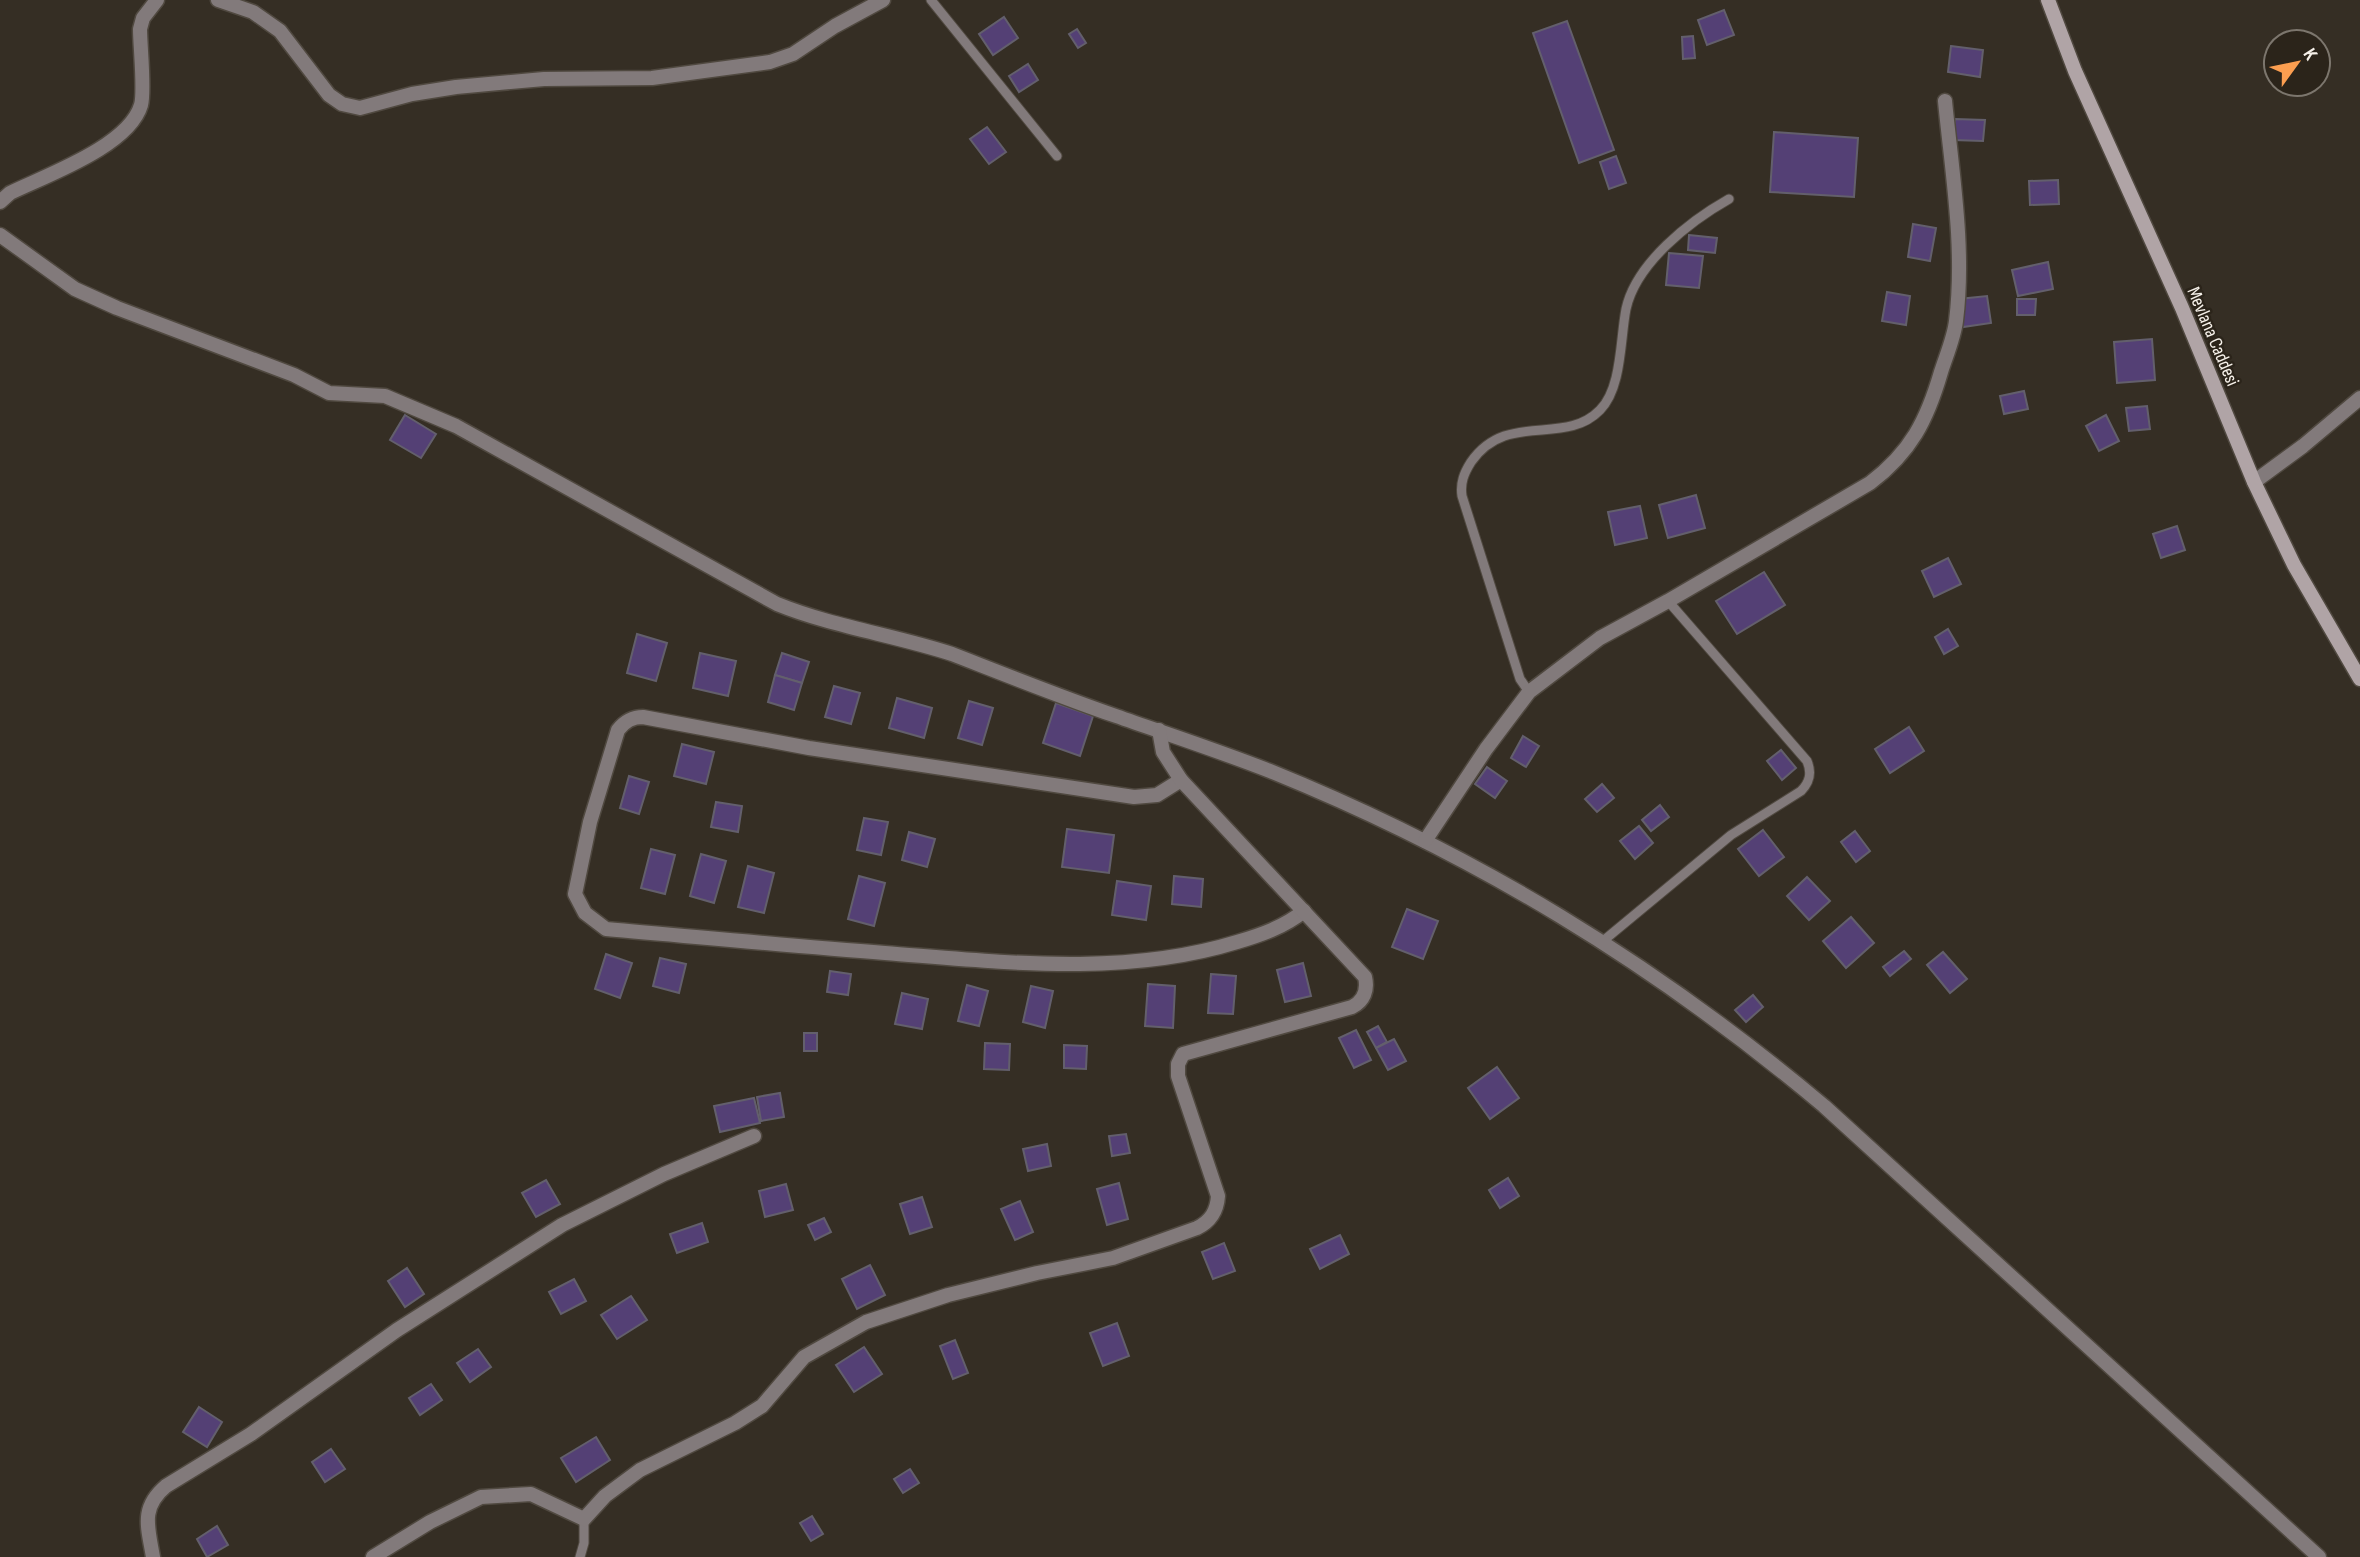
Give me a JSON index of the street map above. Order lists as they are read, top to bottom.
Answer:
{
  "streets": {
    "street": ["Mevlana Caddesi"]
  },
  "north": "top right"
}
